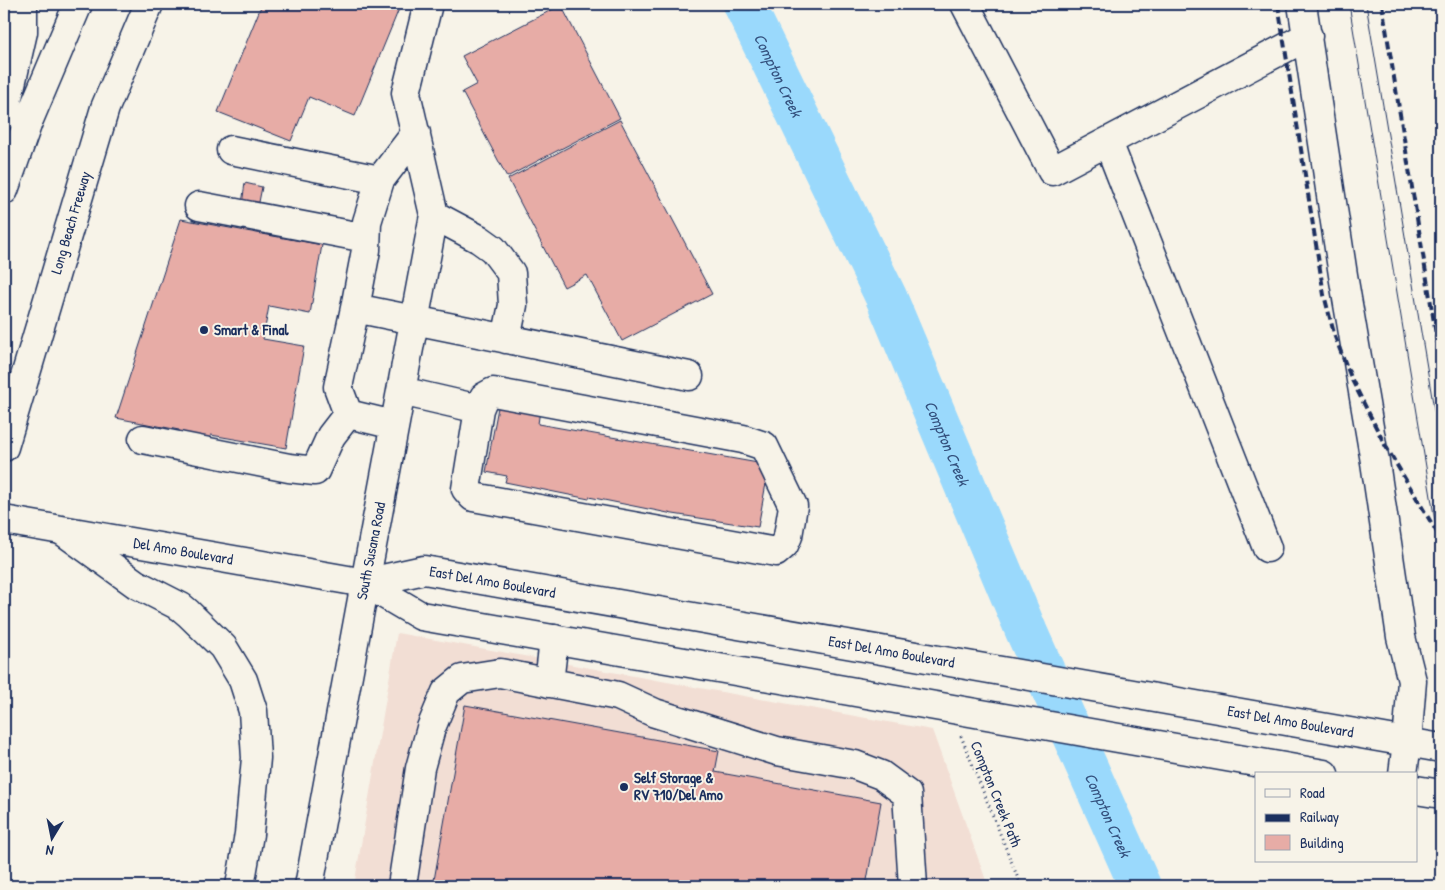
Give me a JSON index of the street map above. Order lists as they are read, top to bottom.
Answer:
{
  "streets": {
    "main road": [
      "Long Beach Freeway",
      "South Susana Road",
      "Del Amo Boulevard",
      "East Del Amo Boulevard"
    ],
    "path": ["Compton Creek Path"]
  },
  "crossings": [
    ["South Susana Road", "Del Amo Boulevard"],
    ["South Susana Road", "East Del Amo Boulevard"],
    ["Del Amo Boulevard", "East Del Amo Boulevard"]
  ],
  "water": ["Compton Creek"],
  "places": ["Smart & Final", "Self Storage & RV 710/Del Amo"],
  "legend": ["Road", "Railway", "Building"],
  "north": "bottom"
}
